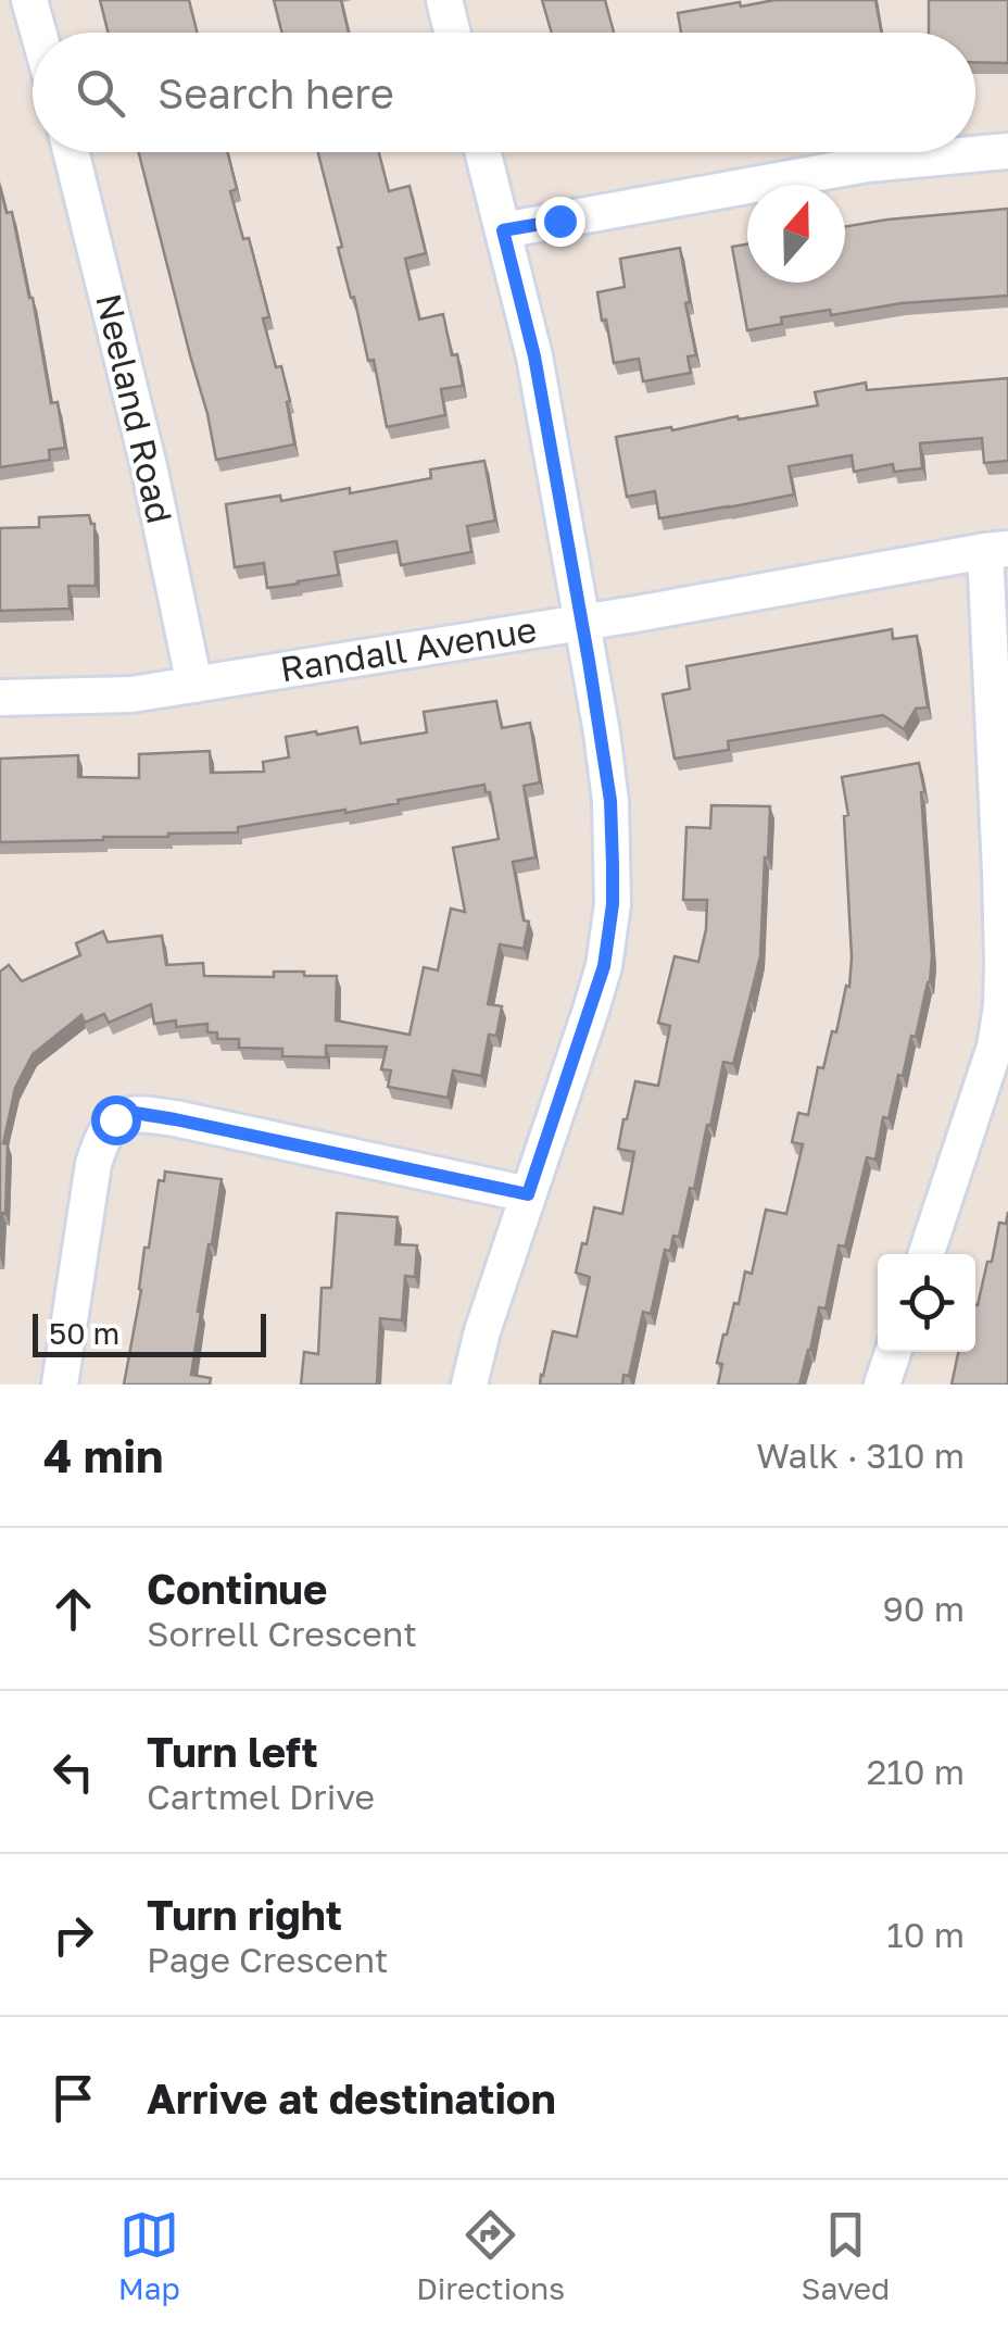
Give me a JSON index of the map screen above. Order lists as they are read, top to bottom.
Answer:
{
  "streets": {
    "street": ["Neeland Road", "Randall Avenue"]
  },
  "crossings": [
    ["Neeland Road", "Randall Avenue"]
  ],
  "scale_bar": "50 m",
  "north": "top",
  "page": {
    "search": "Search here",
    "scale": "50 m",
    "heading": ["4 min", "Walk · 310 m"],
    "list": [
      ["Continue", "Sorrell Crescent", "90 m"],
      ["Turn left", "Cartmel Drive", "210 m"],
      ["Turn right", "Page Crescent", "10 m"],
      "Arrive at destination"
    ],
    "nav": ["Map", "Directions", "Saved"]
  }
}
